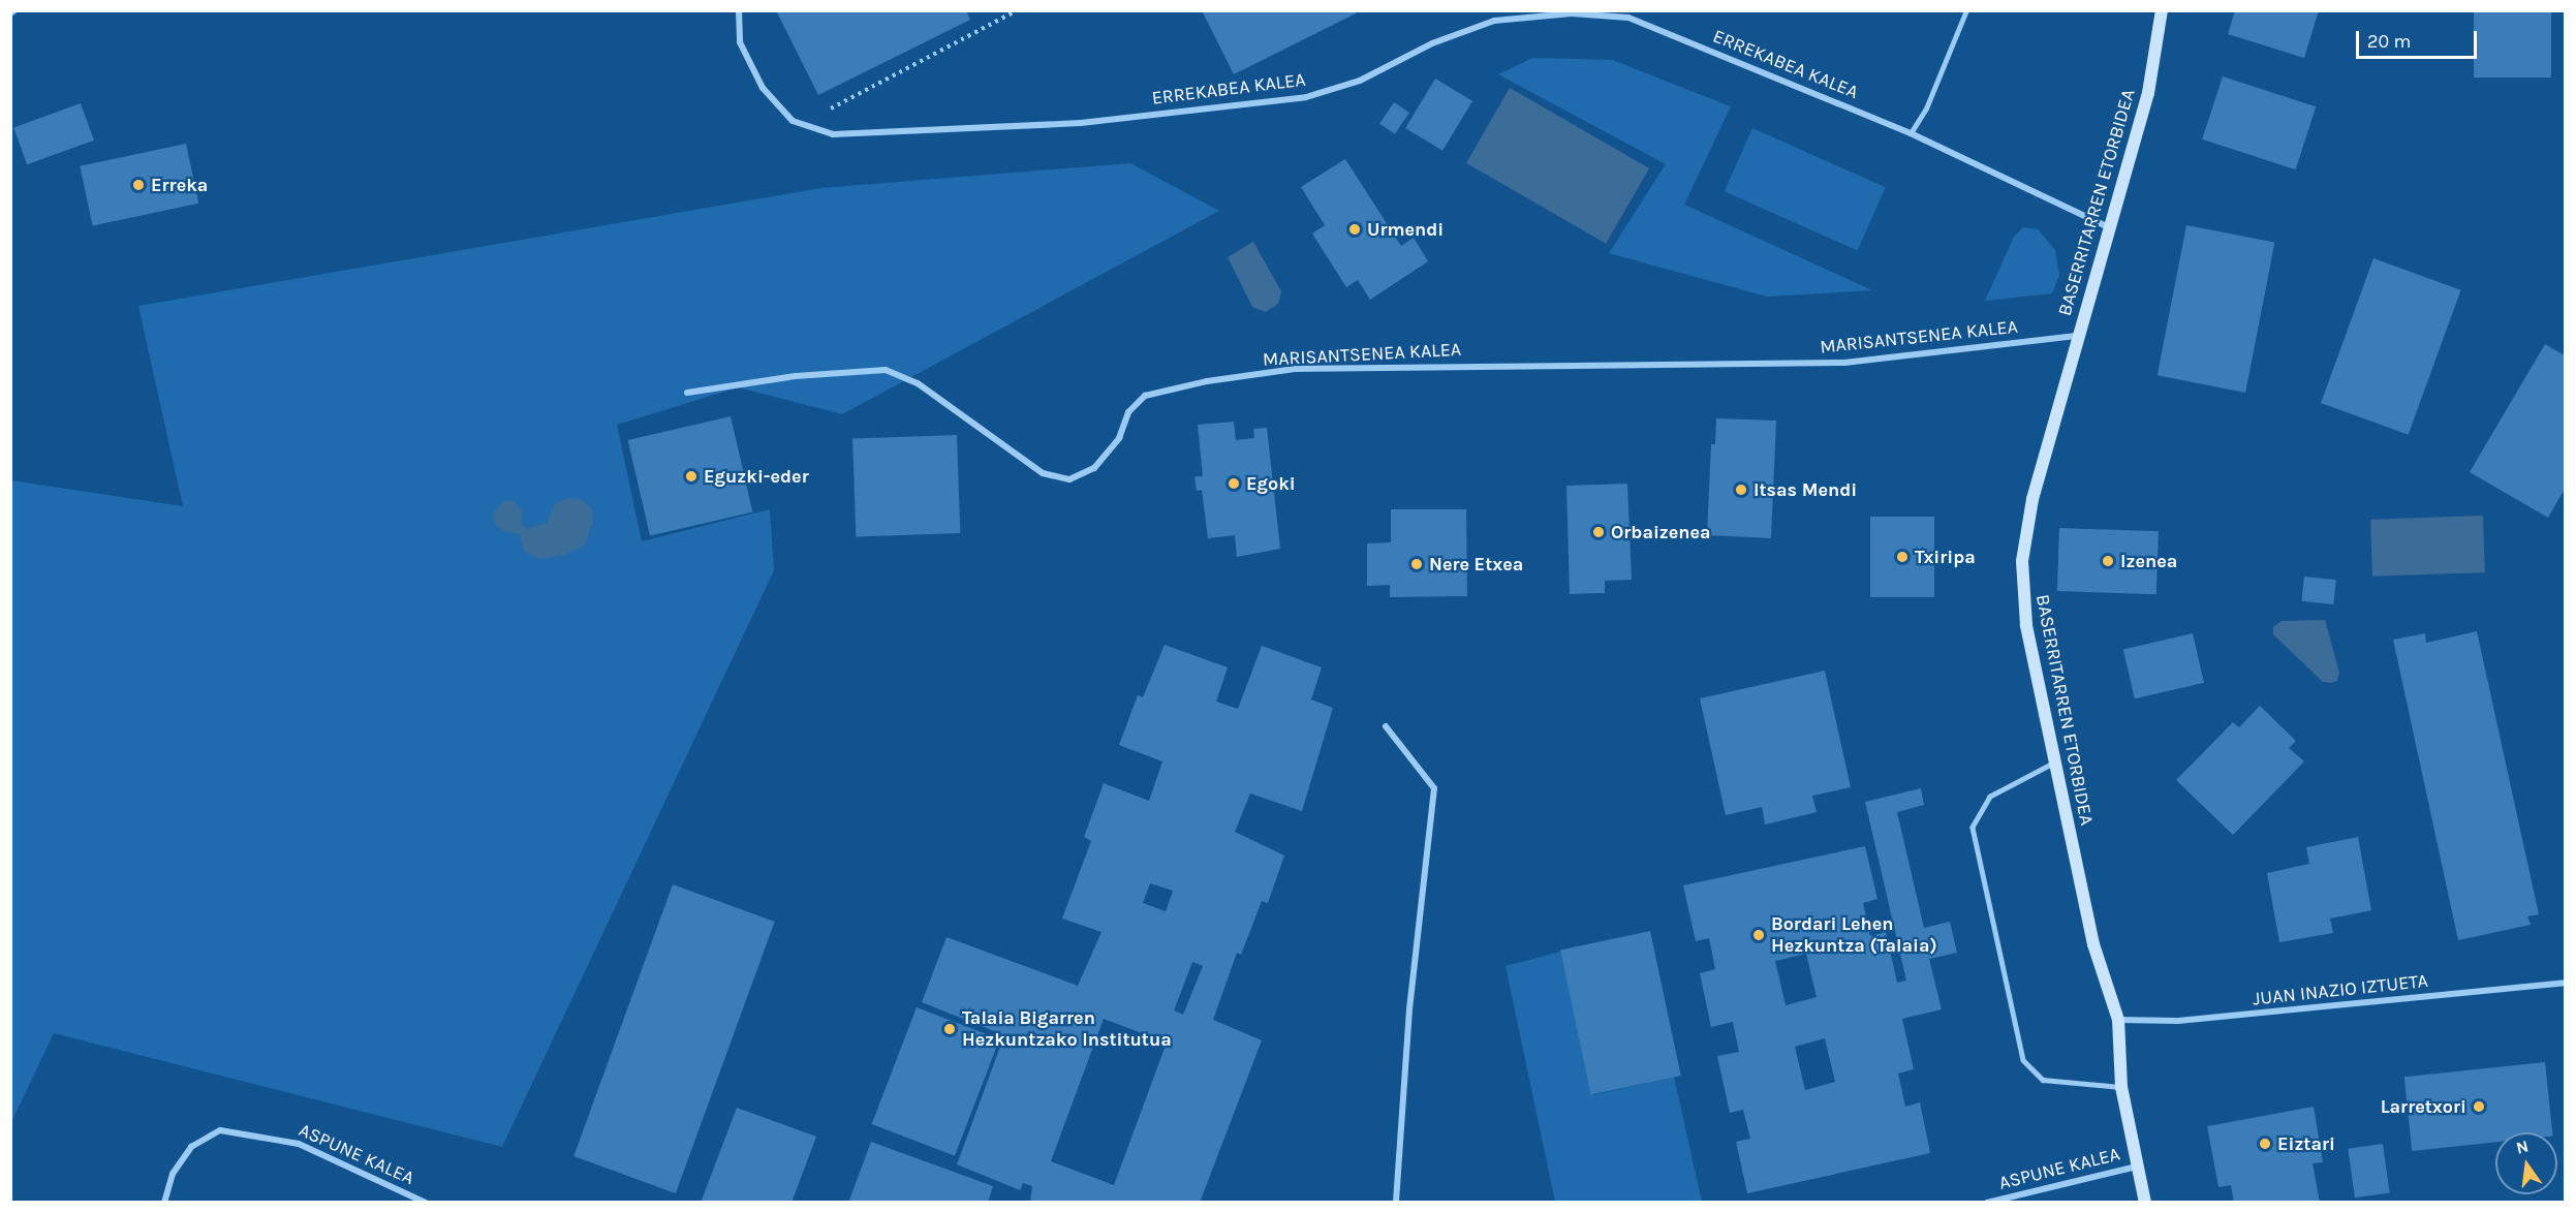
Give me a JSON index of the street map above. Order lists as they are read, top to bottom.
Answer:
{
  "streets": {
    "street": [
      "ERREKABEA KALEA",
      "BASERRITARREN ETORBIDEA",
      "MARISANTSENEA KALEA",
      "JUAN INAZIO IZTUETA",
      "ASPUNE KALEA"
    ]
  },
  "crossings": [
    ["ERREKABEA KALEA", "BASERRITARREN ETORBIDEA"],
    ["BASERRITARREN ETORBIDEA", "MARISANTSENEA KALEA"],
    ["BASERRITARREN ETORBIDEA", "JUAN INAZIO IZTUETA"],
    ["BASERRITARREN ETORBIDEA", "ASPUNE KALEA"]
  ],
  "places": [
    "Erreka",
    "Urmendi",
    "Eguzki-eder",
    "Egoki",
    "Itsas Mendi",
    "Orbaizenea",
    "Txiripa",
    "Izenea",
    "Nere Etxea",
    "Bordari Lehen Hezkuntza (Talaia)",
    "Talaia Bigarren Hezkuntzako Institutua",
    "Larretxori",
    "Eiztari"
  ],
  "scale_bar": "20 m",
  "north": "top"
}
